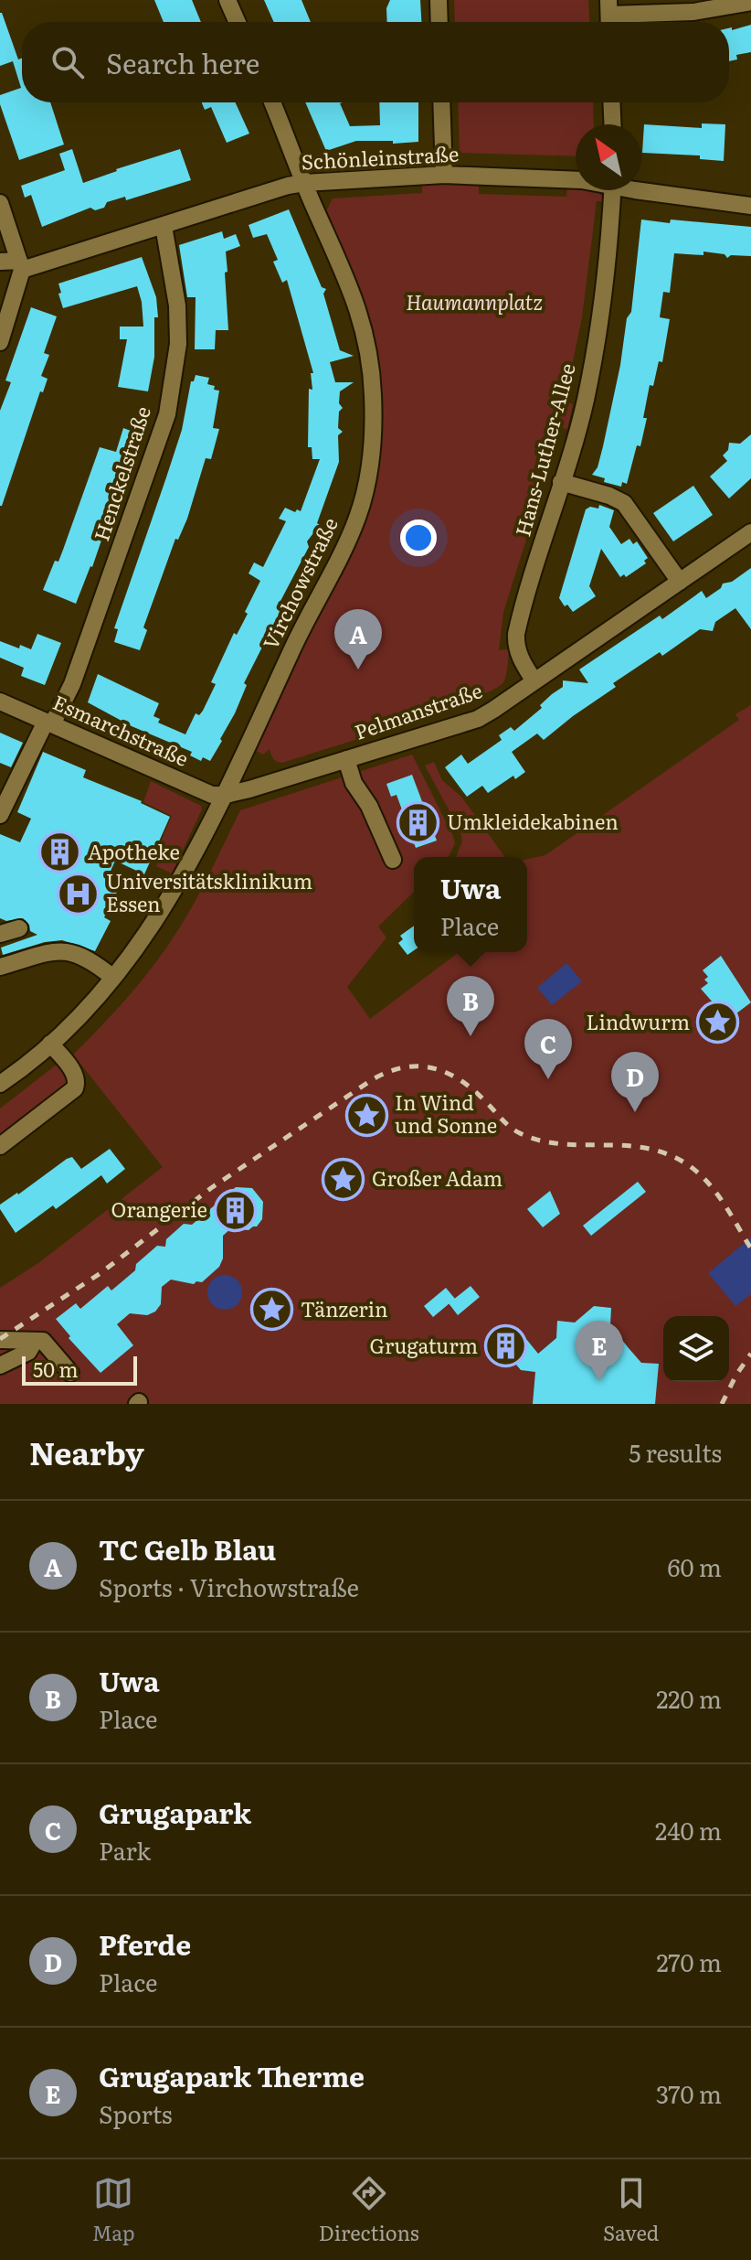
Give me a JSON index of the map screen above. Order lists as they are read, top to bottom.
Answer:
{
  "streets": {
    "street": [
      "Schönleinstraße",
      "Hans-Luther-Allee",
      "Henckelstraße",
      "Virchowstraße",
      "Pelmanstraße",
      "Esmarchstraße"
    ]
  },
  "crossings": [
    ["Schönleinstraße", "Henckelstraße"],
    ["Schönleinstraße", "Virchowstraße"],
    ["Hans-Luther-Allee", "Pelmanstraße"],
    ["Henckelstraße", "Esmarchstraße"],
    ["Virchowstraße", "Pelmanstraße"],
    ["Virchowstraße", "Esmarchstraße"],
    ["Pelmanstraße", "Esmarchstraße"]
  ],
  "parks": ["Haumannplatz"],
  "places": {
    "building": [
      "Umkleidekabinen",
      "Apotheke",
      "Orangerie",
      "Grugaturm"
    ],
    "hospital": ["Universitätsklinikum Essen"],
    "place": [
      "Lindwurm",
      "In Wind und Sonne",
      "Großer Adam",
      "Tänzerin"
    ]
  },
  "scale_bar": "50 m",
  "north": "top left",
  "page": {
    "search": "Search here",
    "pins": [
      "A",
      "B",
      "C",
      "D",
      "E"
    ],
    "popup": ["Uwa", "Place"],
    "scale": "50 m",
    "heading": ["Nearby", "5 results"],
    "list": [
      {
        "mark": "A",
        "name": "TC Gelb Blau",
        "note": "Sports · Virchowstraße",
        "value": "60 m"
      },
      {
        "mark": "B",
        "name": "Uwa",
        "note": "Place",
        "value": "220 m"
      },
      {
        "mark": "C",
        "name": "Grugapark",
        "note": "Park",
        "value": "240 m"
      },
      {
        "mark": "D",
        "name": "Pferde",
        "note": "Place",
        "value": "270 m"
      },
      {
        "mark": "E",
        "name": "Grugapark Therme",
        "note": "Sports",
        "value": "370 m"
      }
    ],
    "nav": ["Map", "Directions", "Saved"]
  }
}
